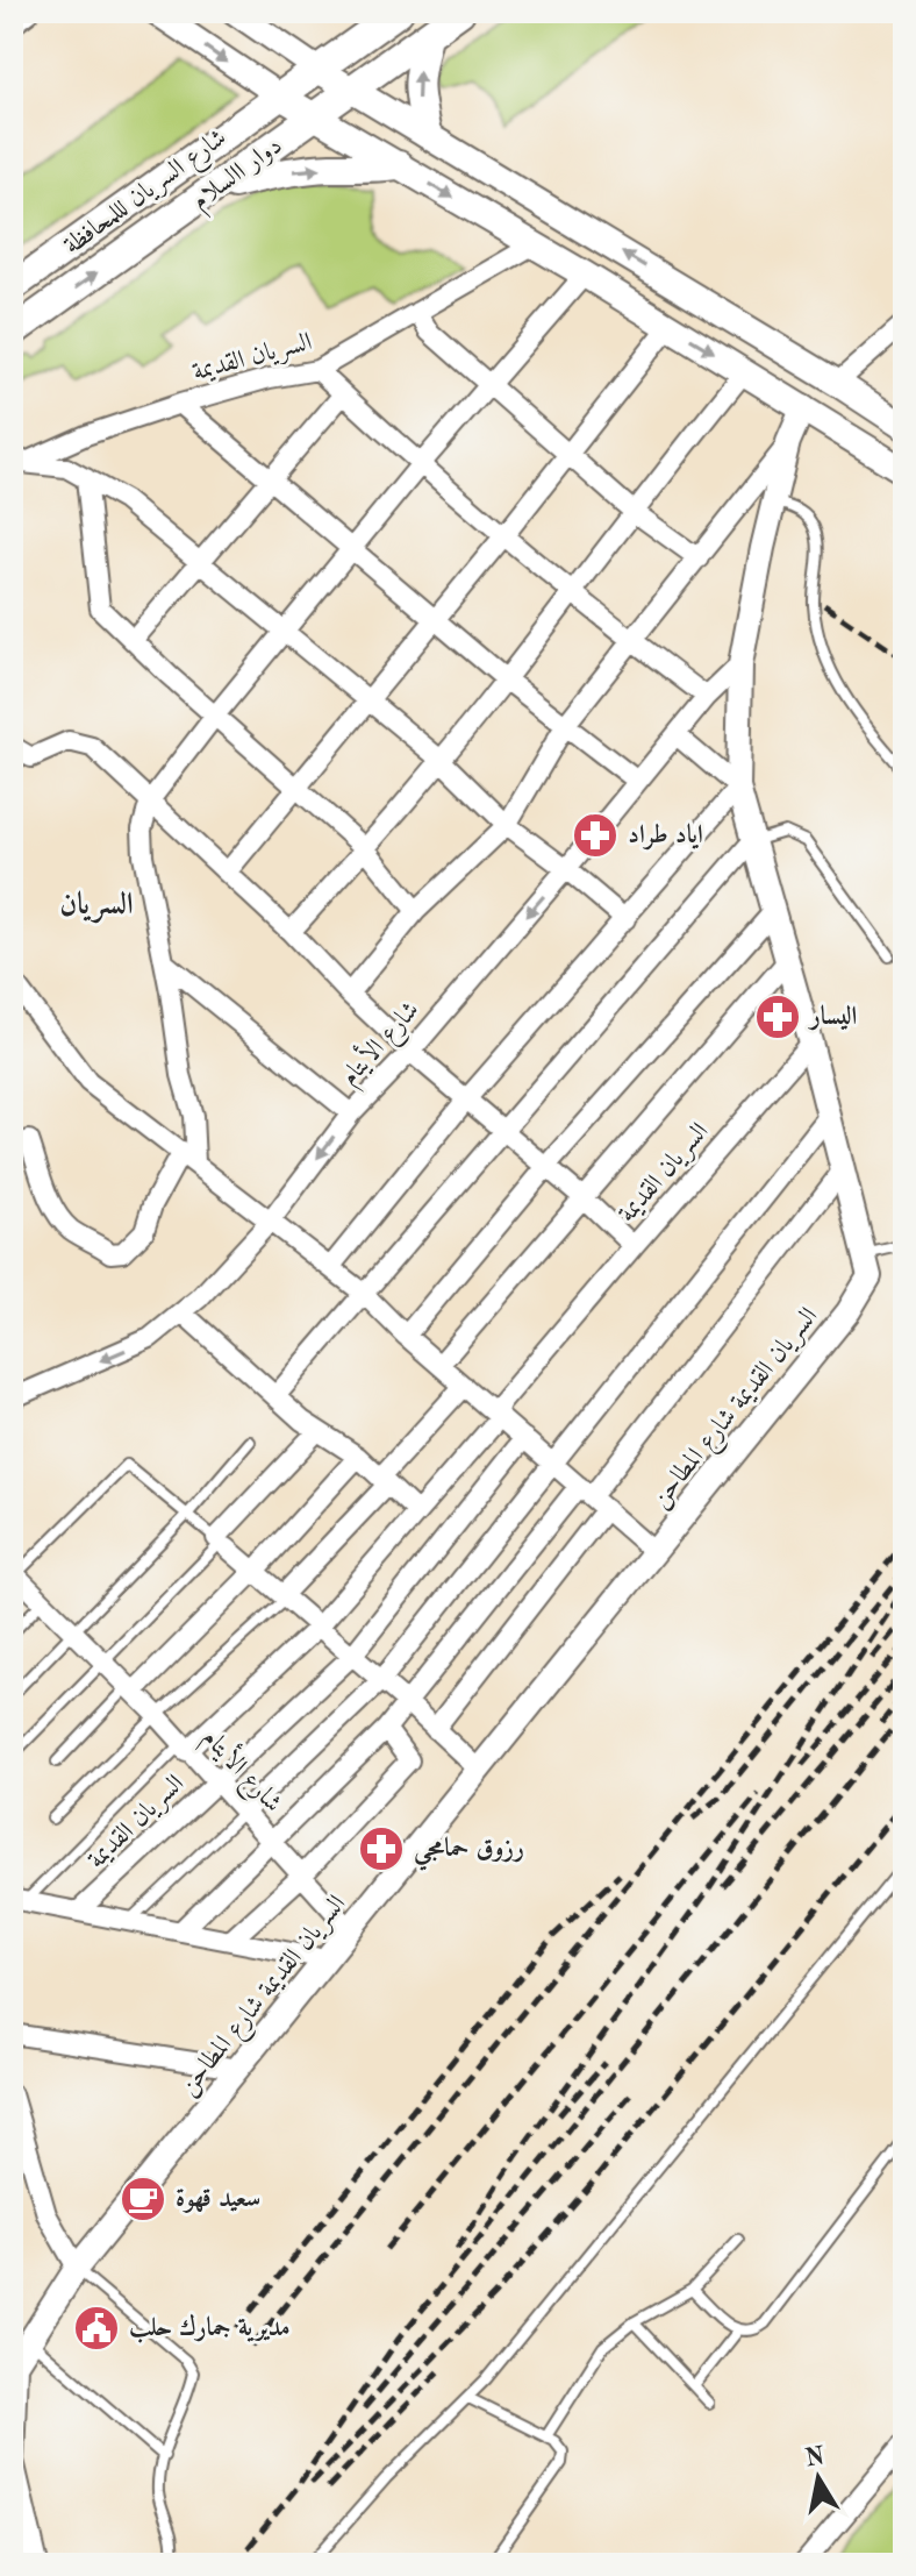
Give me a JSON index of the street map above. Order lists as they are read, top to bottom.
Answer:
{
  "streets": {
    "main road": ["دوار االسلام", "شارع السريان لللمحافظة"],
    "street": ["السريان القديمة", "شارع الأيتام", "السريان القديمة شارع المطاحن"]
  },
  "crossings": [
    ["دوار االسلام", "شارع السريان لللمحافظة"],
    ["السريان القديمة", "شارع الأيتام"],
    ["السريان القديمة", "السريان القديمة شارع المطاحن"],
    ["شارع الأيتام", "السريان القديمة شارع المطاحن"]
  ],
  "one_way": ["دوار االسلام"],
  "districts": ["السريان"],
  "places": {
    "pharmacy": ["اياد طراد", "اليسار", "رزوق حمامجي"],
    "cafe": ["سعيد قهوة"],
    "public building": ["مديرية جمارك حلب"]
  },
  "north": "top"
}
